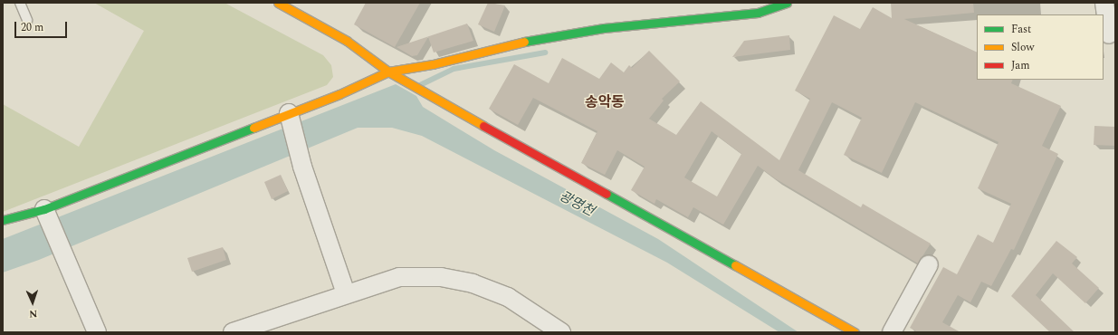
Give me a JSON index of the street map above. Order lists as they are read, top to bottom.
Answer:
{
  "districts": ["송악동"],
  "water": ["광명천"],
  "legend": ["Fast", "Slow", "Jam"],
  "scale_bar": "20 m",
  "north": "bottom"
}
